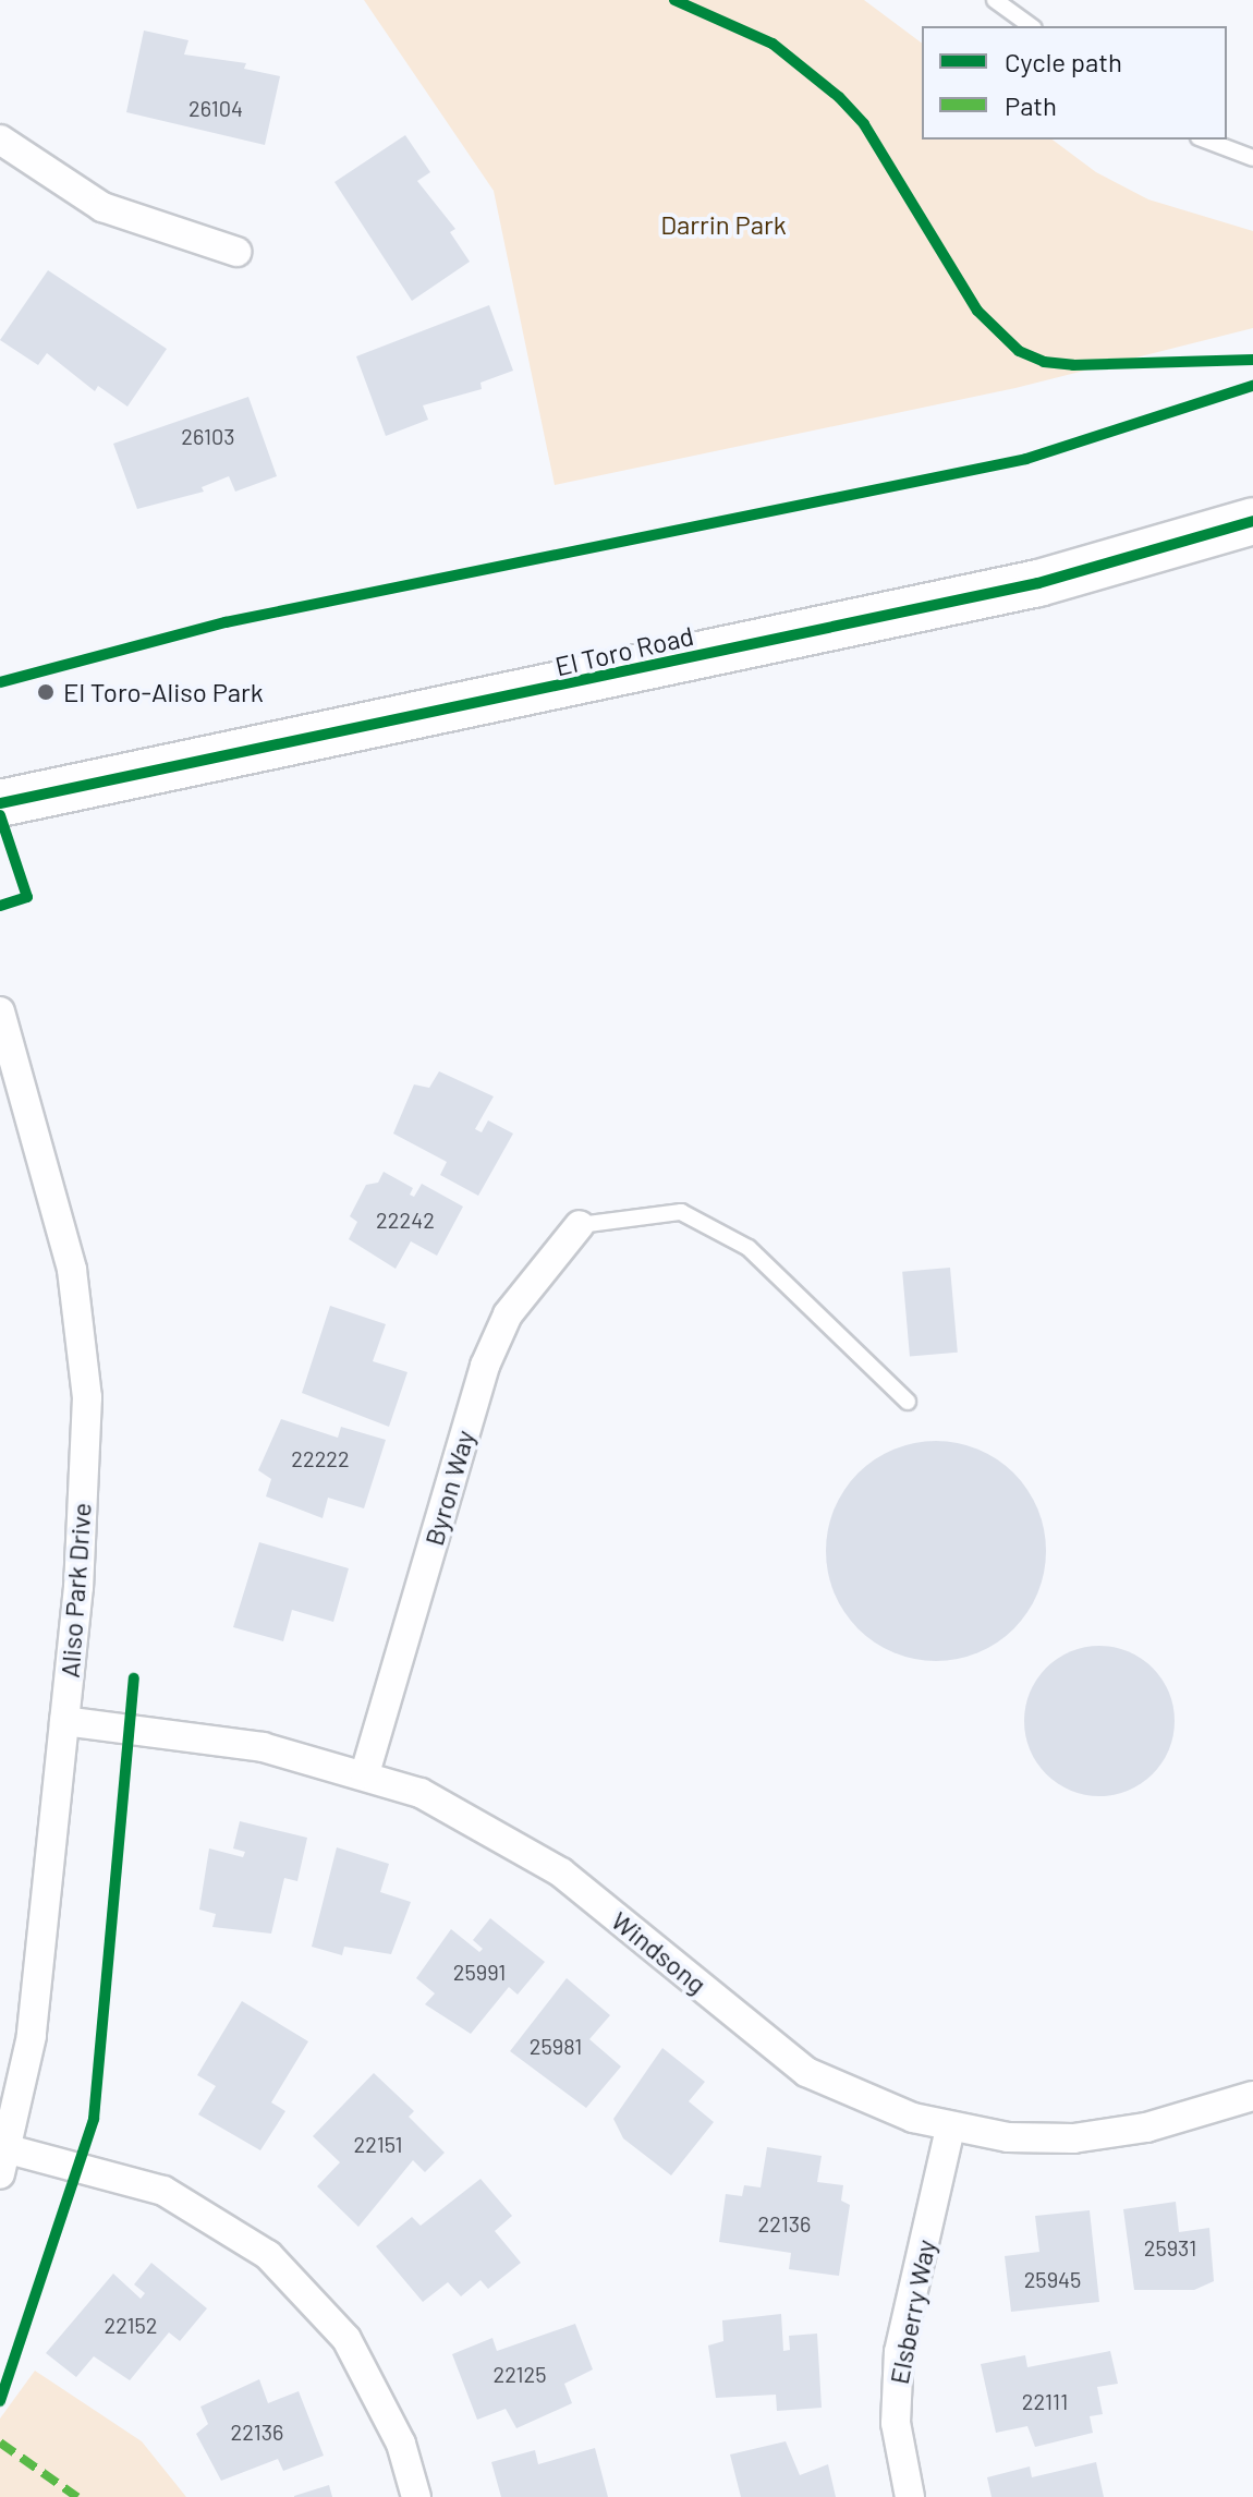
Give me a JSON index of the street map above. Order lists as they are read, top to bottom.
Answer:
{
  "streets": {
    "main road": ["El Toro Road"],
    "street": [
      "Byron Way",
      "Aliso Park Drive",
      "Windsong",
      "Elsberry Way"
    ]
  },
  "crossings": [
    ["Byron Way", "Windsong"],
    ["Aliso Park Drive", "Windsong"],
    ["Windsong", "Elsberry Way"]
  ],
  "parks": ["Darrin Park"],
  "places": ["El Toro-Aliso Park"],
  "house_numbers": [
    "26104",
    "26103",
    "22242",
    "22222",
    "25991",
    "25981",
    "22151",
    "22136",
    "25931",
    "25945",
    "22152",
    "22125",
    "22111",
    "22136"
  ],
  "legend": ["Cycle path", "Path"]
}
